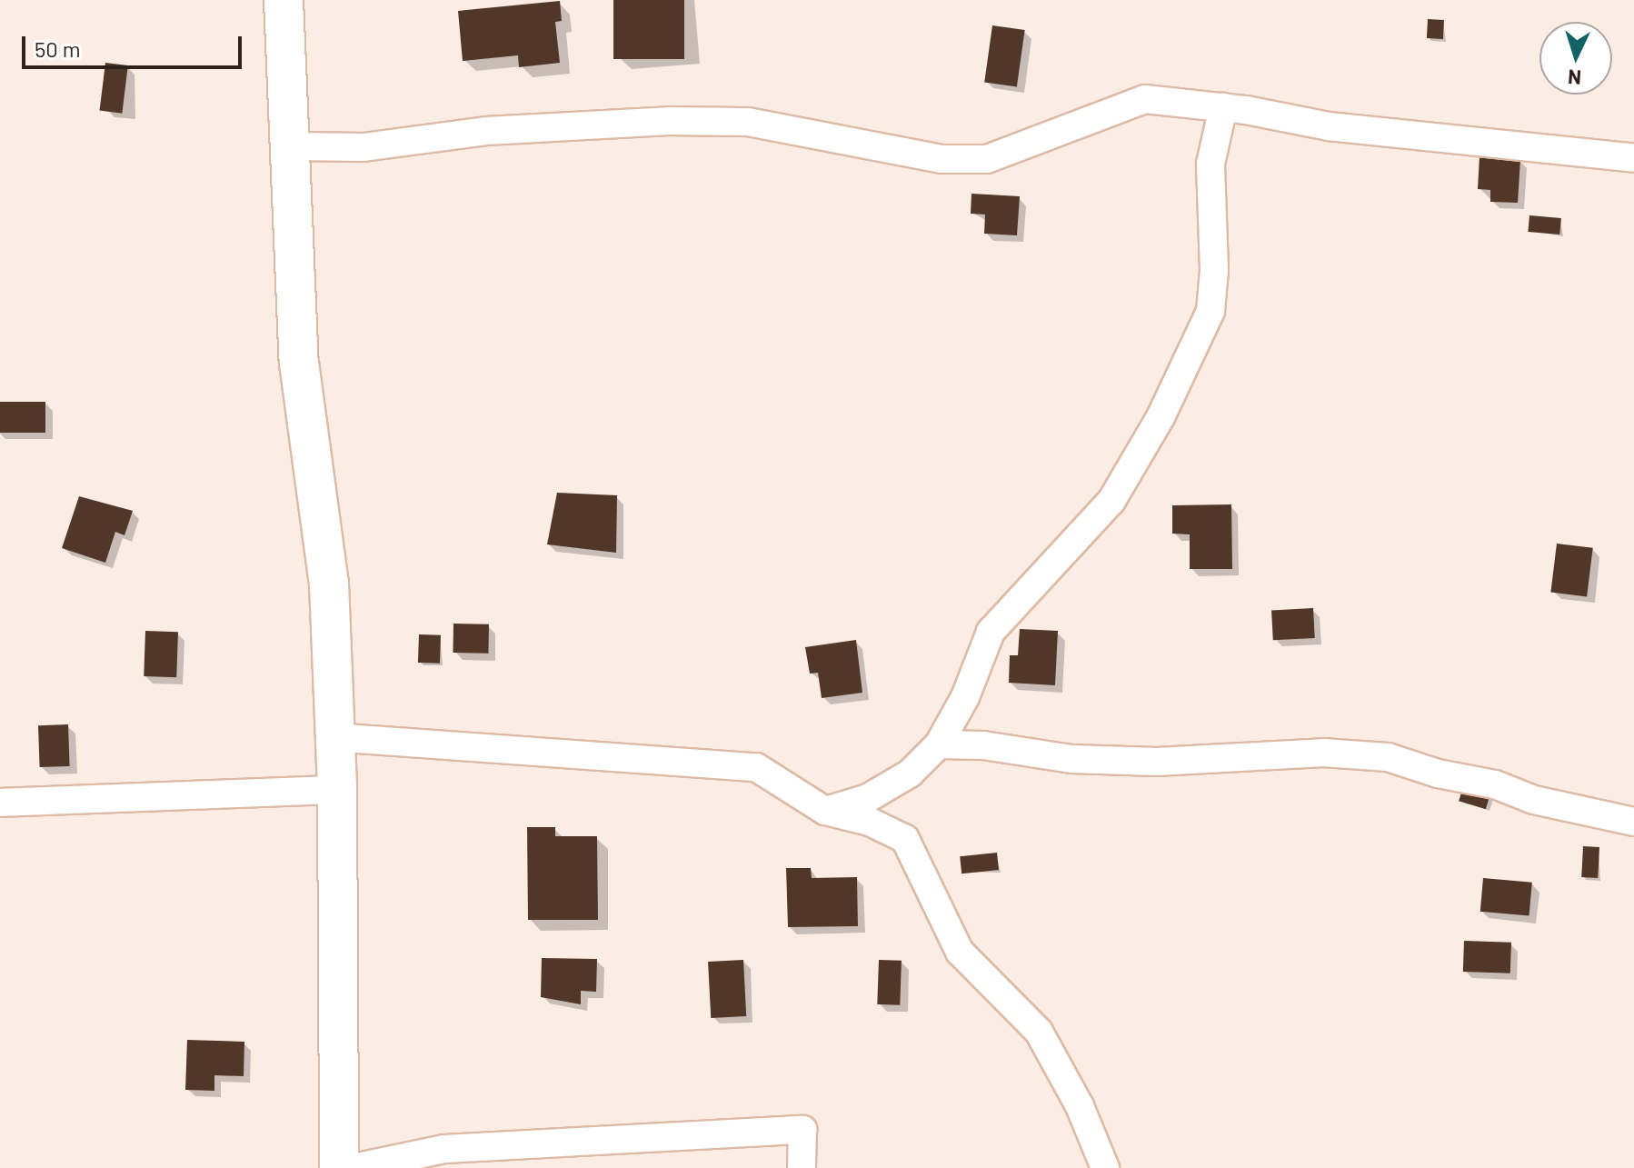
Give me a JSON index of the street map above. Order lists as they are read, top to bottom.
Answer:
{
  "scale_bar": "50 m",
  "north": "bottom"
}
